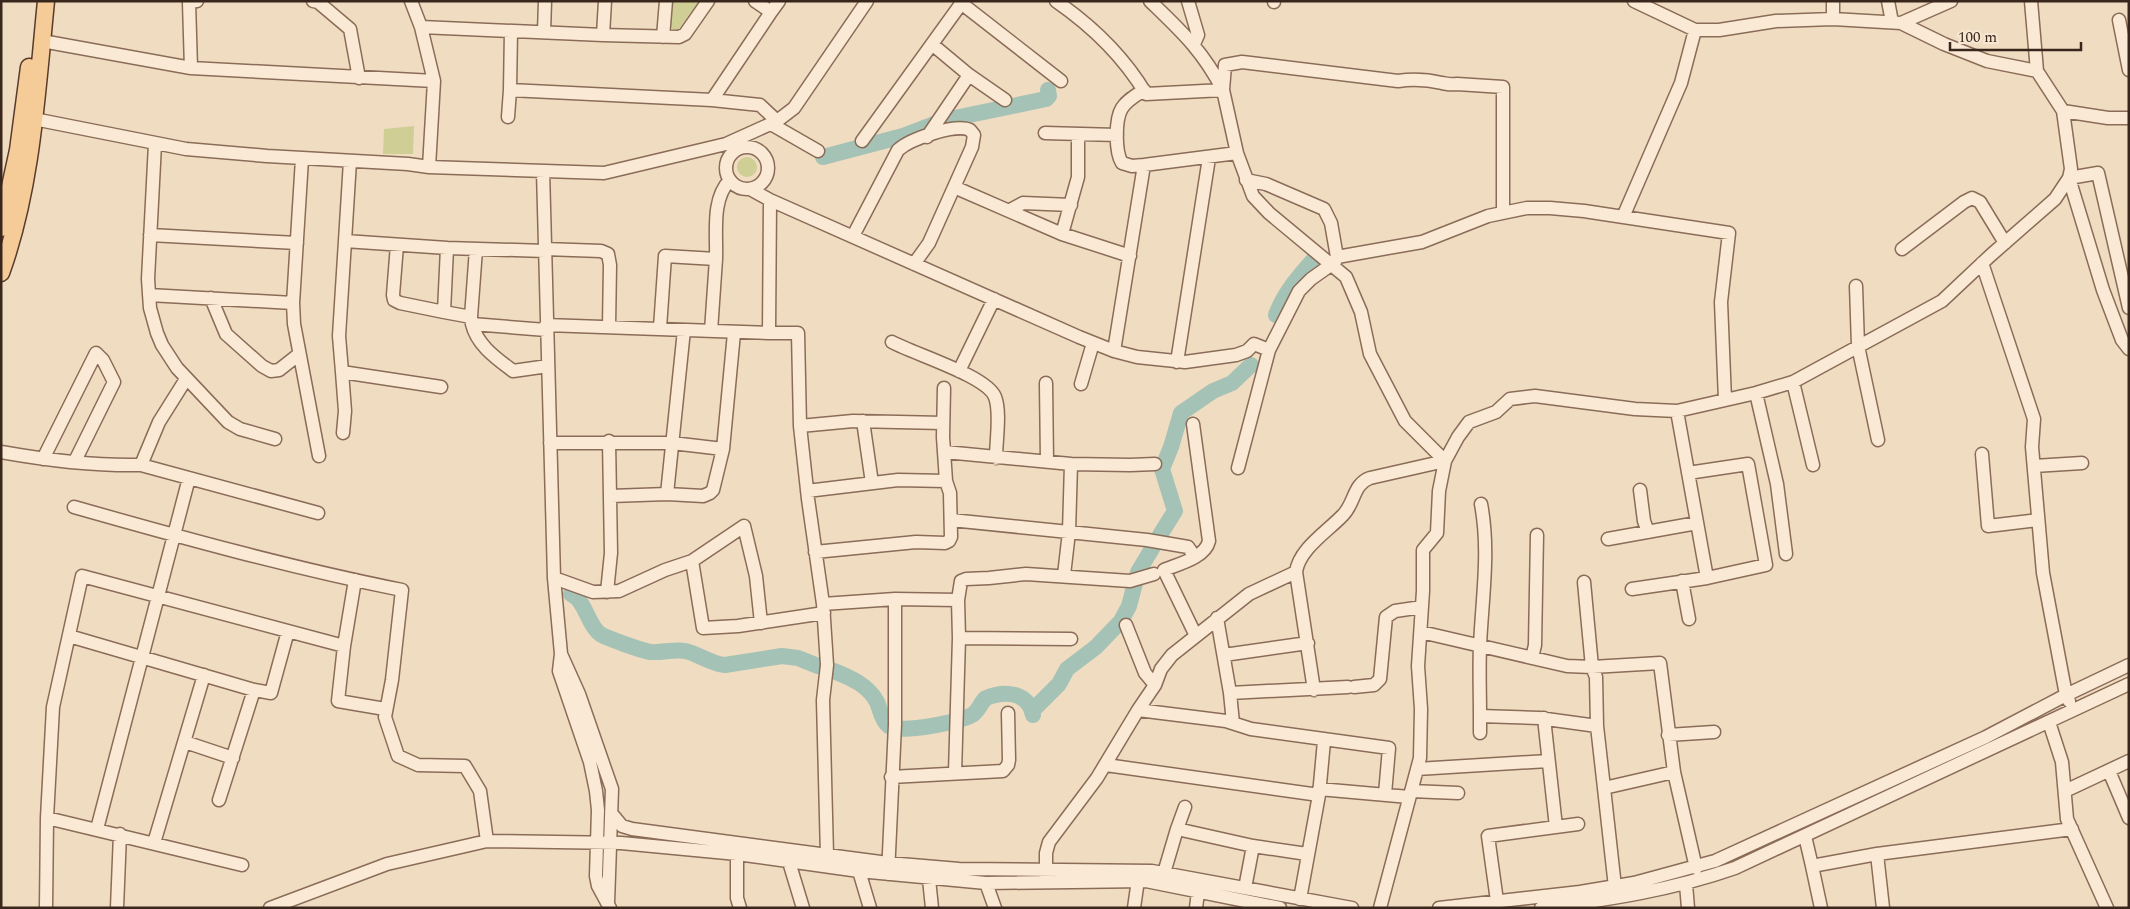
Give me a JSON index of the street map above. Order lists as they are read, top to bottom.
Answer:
{
  "scale_bar": "100 m"
}
